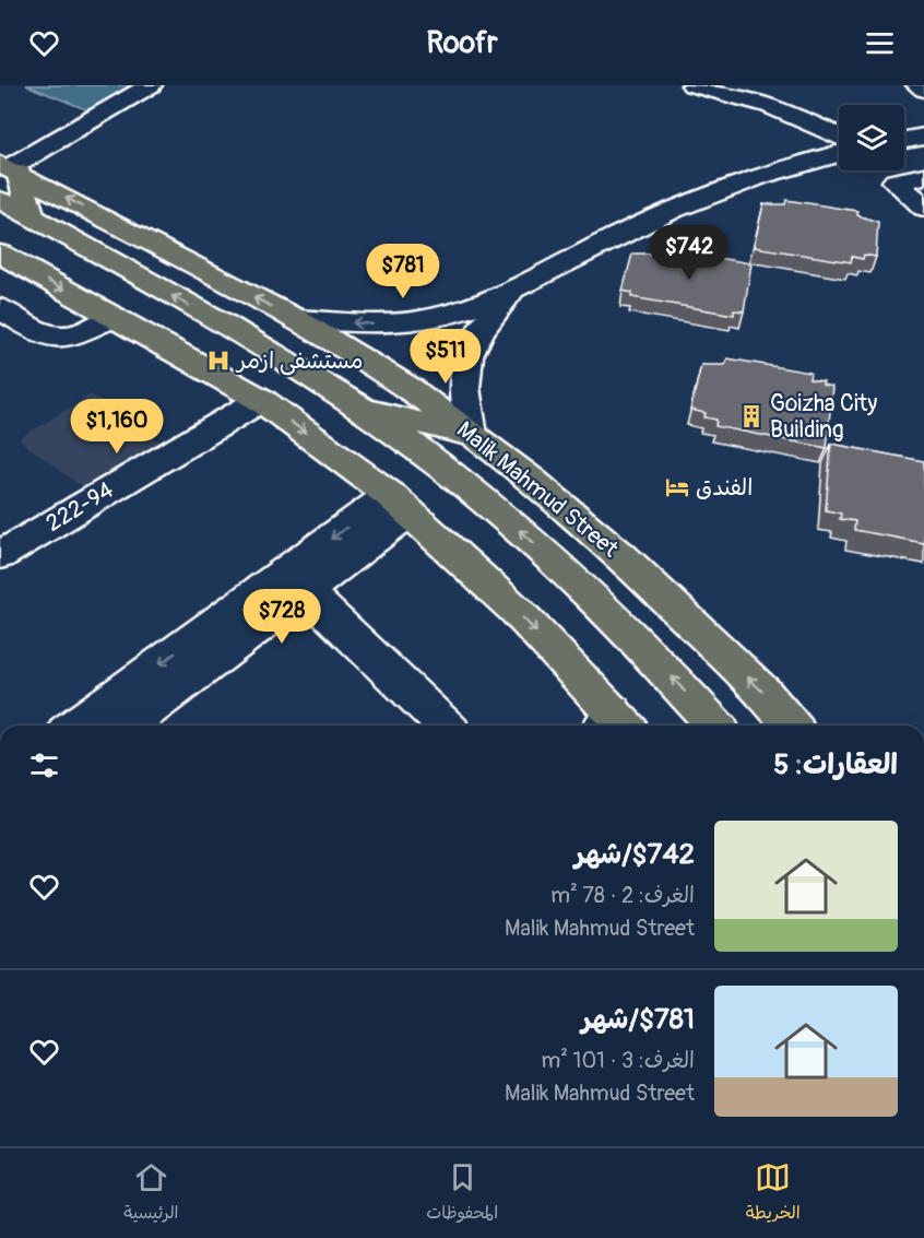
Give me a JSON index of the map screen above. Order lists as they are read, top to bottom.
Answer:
{
  "streets": {
    "main road": ["Malik Mahmud Street"],
    "street": ["222-94"]
  },
  "places": {
    "hospital": ["مستشفى ازمر"],
    "building": ["Goizha City Building"],
    "hotel": ["الفندق"]
  },
  "page": {
    "header": "Roofr",
    "price": [
      "$742",
      "$781",
      "$511",
      "$1,160",
      "$728"
    ],
    "heading": "العقارات: 5",
    "list": [
      {
        "name": "$742/شهر",
        "note": "الغرف: 2 · 78 m² · Malik Mahmud Street"
      },
      {
        "name": "$781/شهر",
        "note": "الغرف: 3 · 101 m² · Malik Mahmud Street"
      }
    ],
    "tabs": ["الخريطة", "المحفوظات", "الرئيسية"]
  }
}
